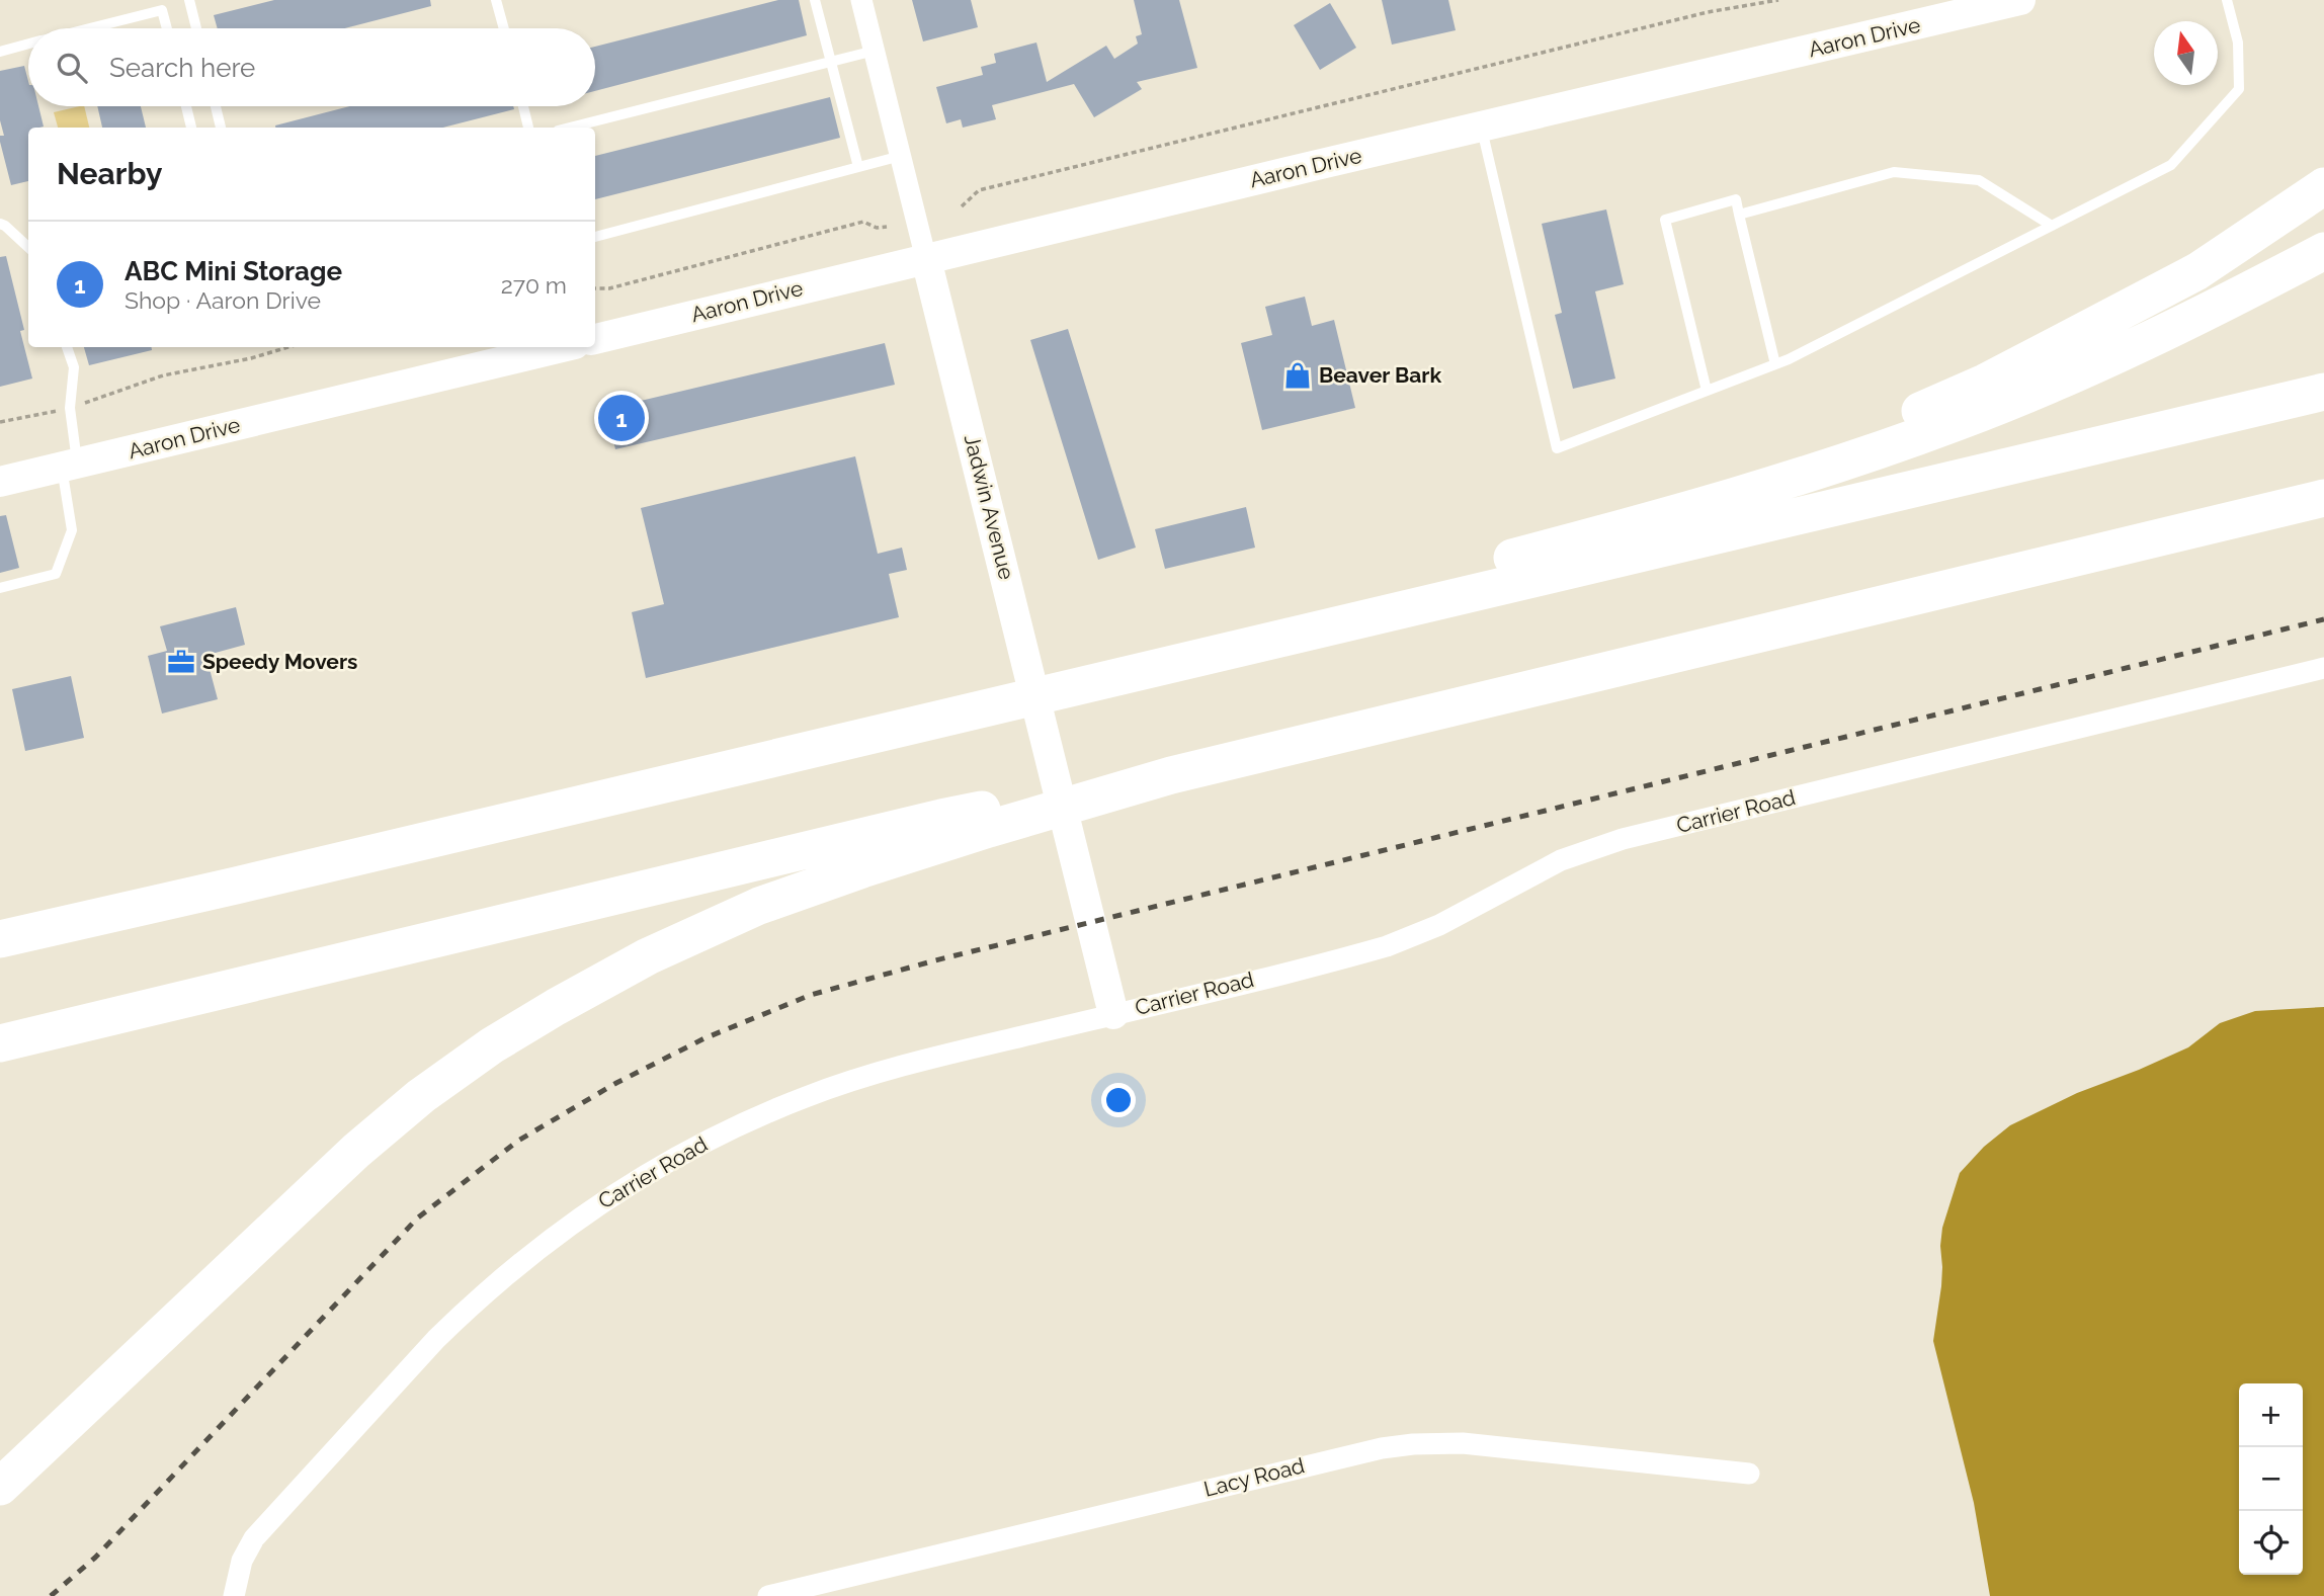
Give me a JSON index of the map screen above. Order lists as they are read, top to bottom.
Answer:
{
  "streets": {
    "street": [
      "Aaron Drive",
      "Jadwin Avenue",
      "Carrier Road",
      "Lacy Road"
    ]
  },
  "crossings": [
    ["Aaron Drive", "Jadwin Avenue"],
    ["Jadwin Avenue", "Carrier Road"]
  ],
  "places": {
    "shop": ["Beaver Bark"],
    "office": ["Speedy Movers"]
  },
  "north": "top",
  "page": {
    "search": "Search here",
    "heading": "Nearby",
    "list": [
      {
        "mark": "1",
        "name": "ABC Mini Storage",
        "note": "Shop · Aaron Drive",
        "value": "270 m"
      }
    ],
    "pins": "1",
    "map_buttons": ["+", "−"]
  }
}
